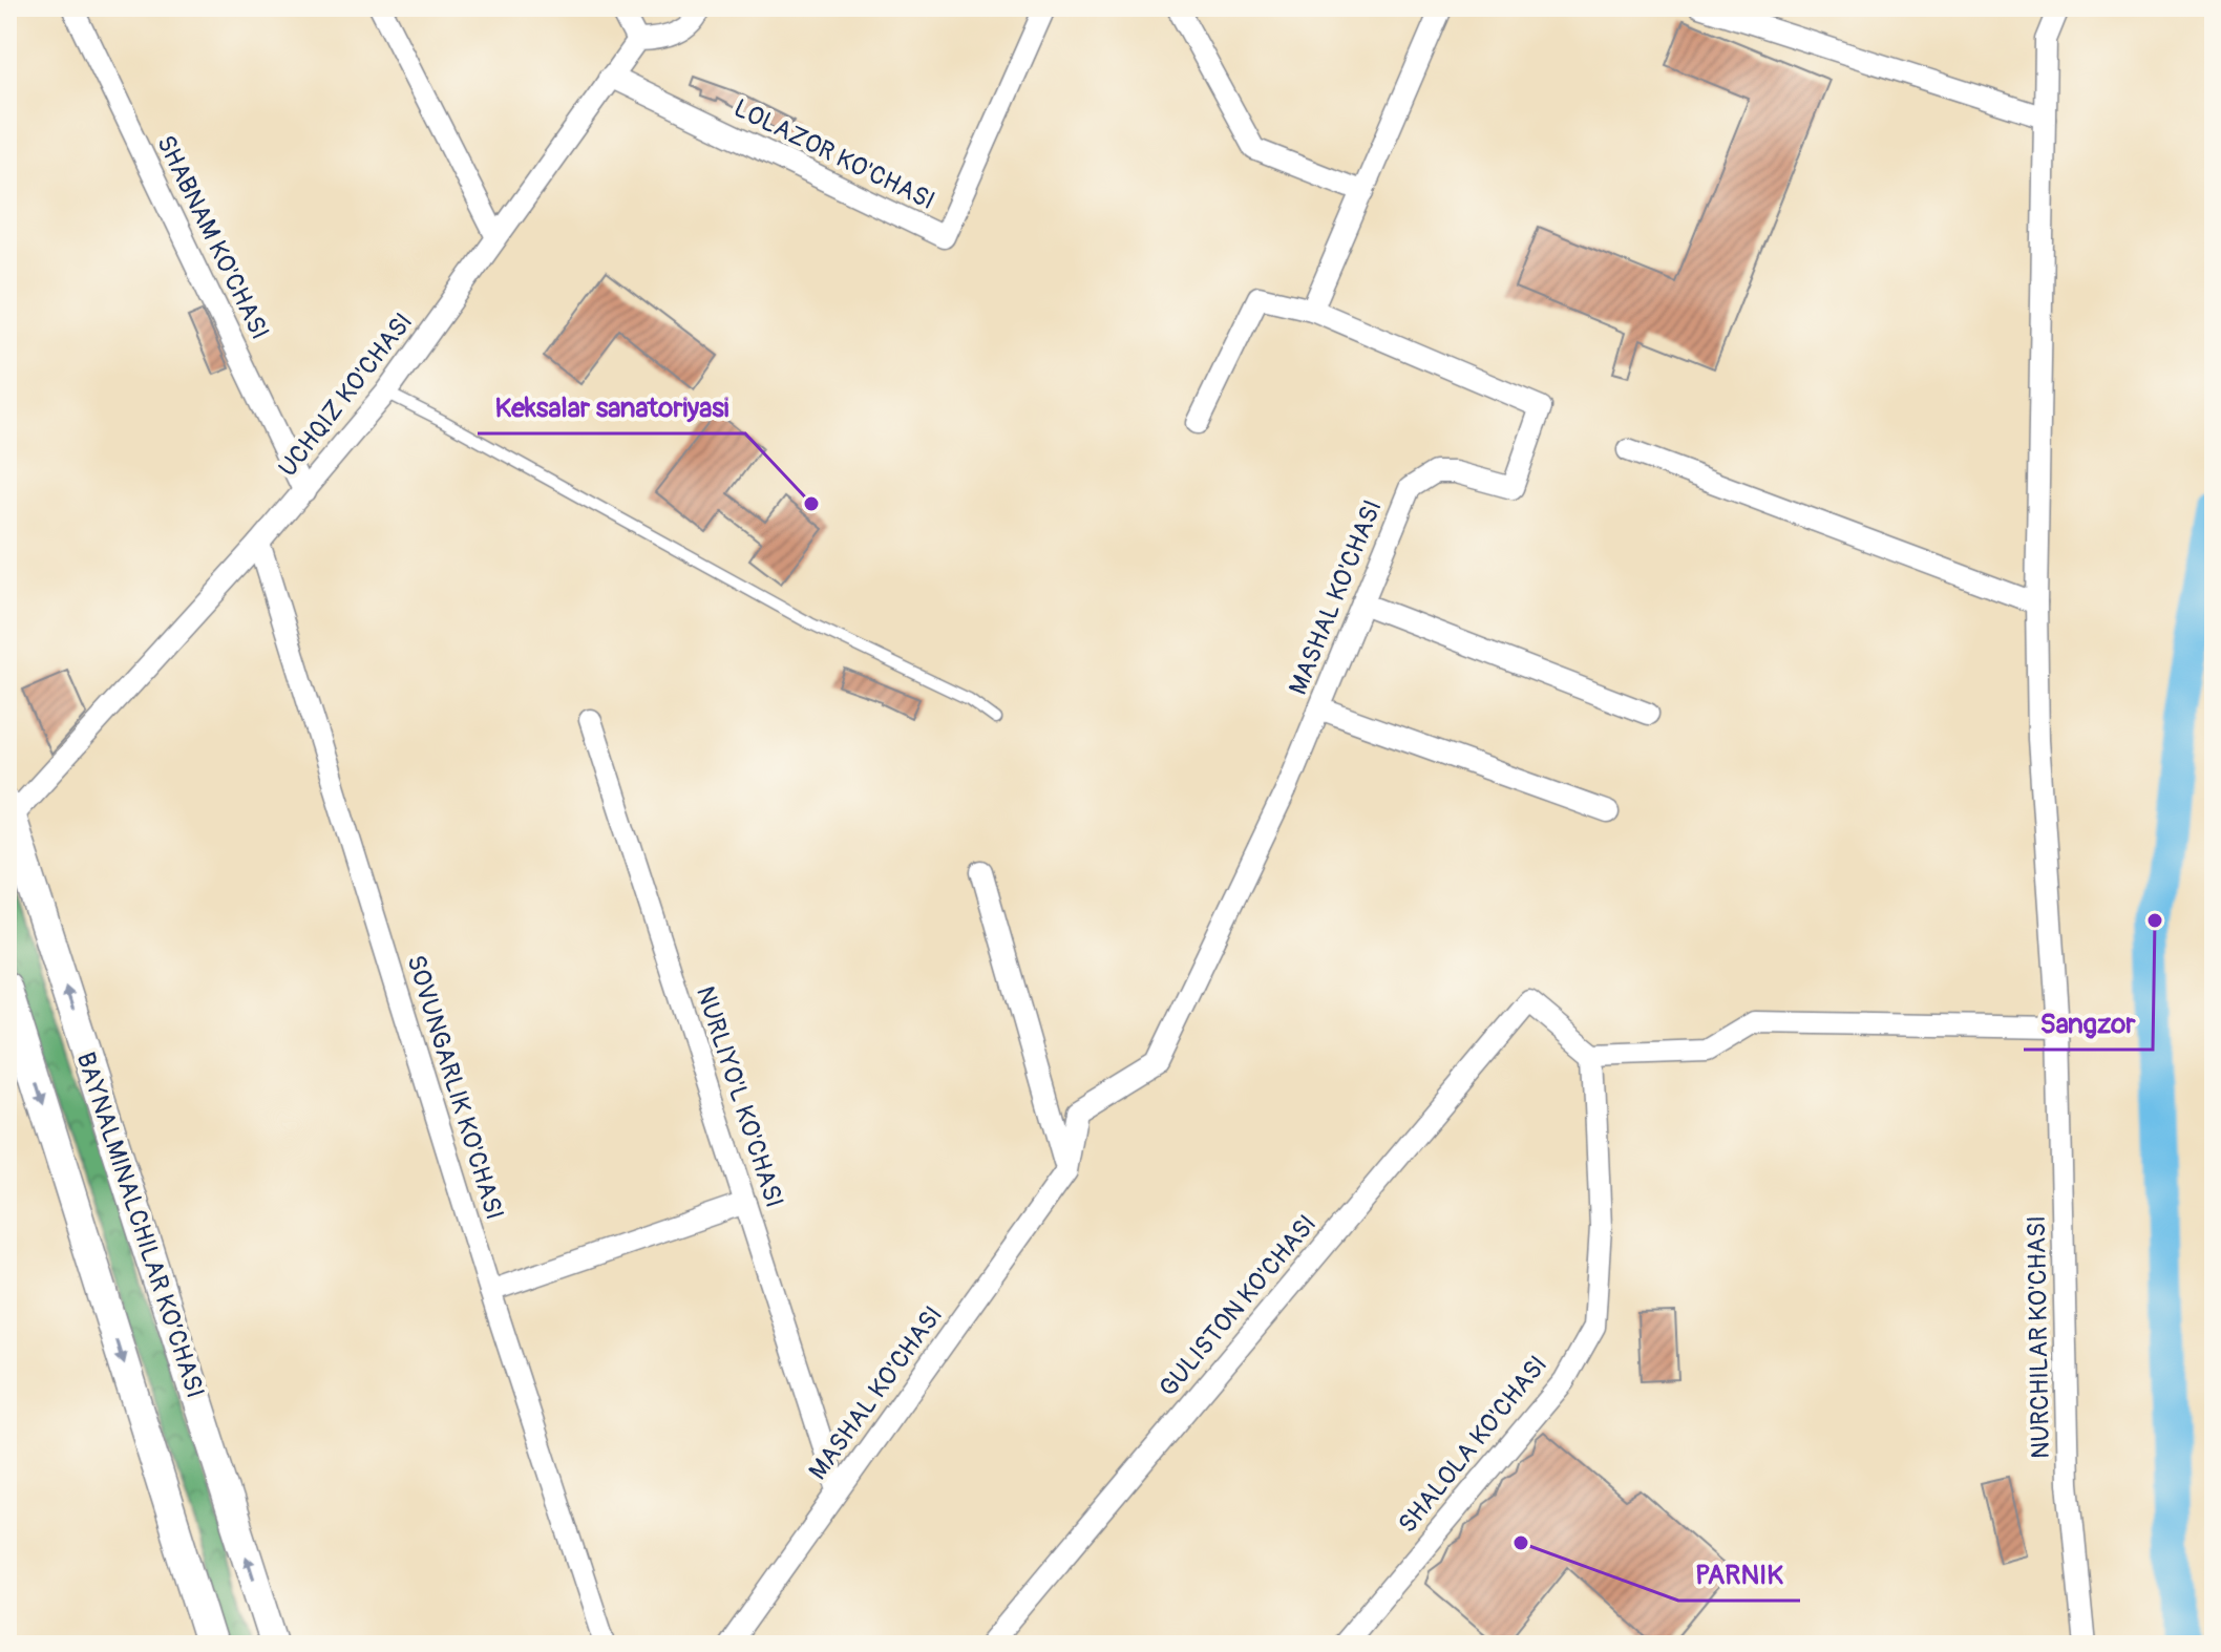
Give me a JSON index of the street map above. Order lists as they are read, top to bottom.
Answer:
{
  "streets": {
    "main road": ["BAYNALMINALCHILAR KO’CHASI"],
    "street": [
      "LOLAZOR KO'CHASI",
      "SHABNAM KO'CHASI",
      "UCHQIZ KO'CHASI",
      "MASHAL KO'CHASI",
      "SOVUNGARLIK KO'CHASI",
      "NURLIYO'L KO'CHASI",
      "GULISTON KO'CHASI",
      "NURCHILAR KO'CHASI",
      "SHALOLA KO'CHASI"
    ]
  },
  "crossings": [
    ["LOLAZOR KO'CHASI", "UCHQIZ KO'CHASI"],
    ["SHABNAM KO'CHASI", "UCHQIZ KO'CHASI"],
    ["UCHQIZ KO'CHASI", "SOVUNGARLIK KO'CHASI"],
    ["UCHQIZ KO'CHASI", "BAYNALMINALCHILAR KO’CHASI"],
    ["MASHAL KO'CHASI", "NURLIYO'L KO'CHASI"],
    ["GULISTON KO'CHASI", "SHALOLA KO'CHASI"]
  ],
  "places": ["Keksalar sanatoriyasi", "Sangzor", "PARNIK"]
}
